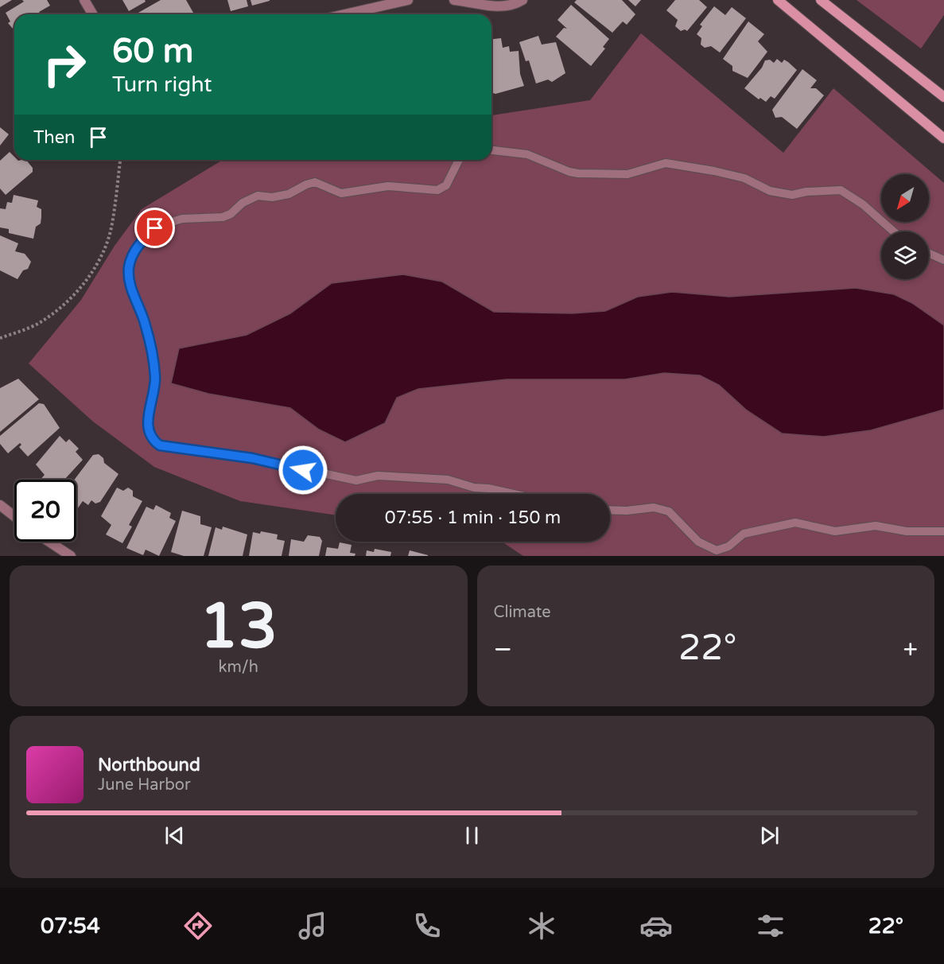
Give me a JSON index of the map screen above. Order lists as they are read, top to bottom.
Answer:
{
  "north": "bottom left",
  "page": {
    "turn": ["60 m", "Turn right"],
    "then": "Then",
    "limit": "20",
    "trip": "07:55 · 1 min · 150 m",
    "tile": [
      ["13", "km/h"],
      "Climate"
    ],
    "heat": ["−", "22°", "+"],
    "song": ["Northbound", "June Harbor"],
    "tabs": ["07:54", "22°"]
  }
}
